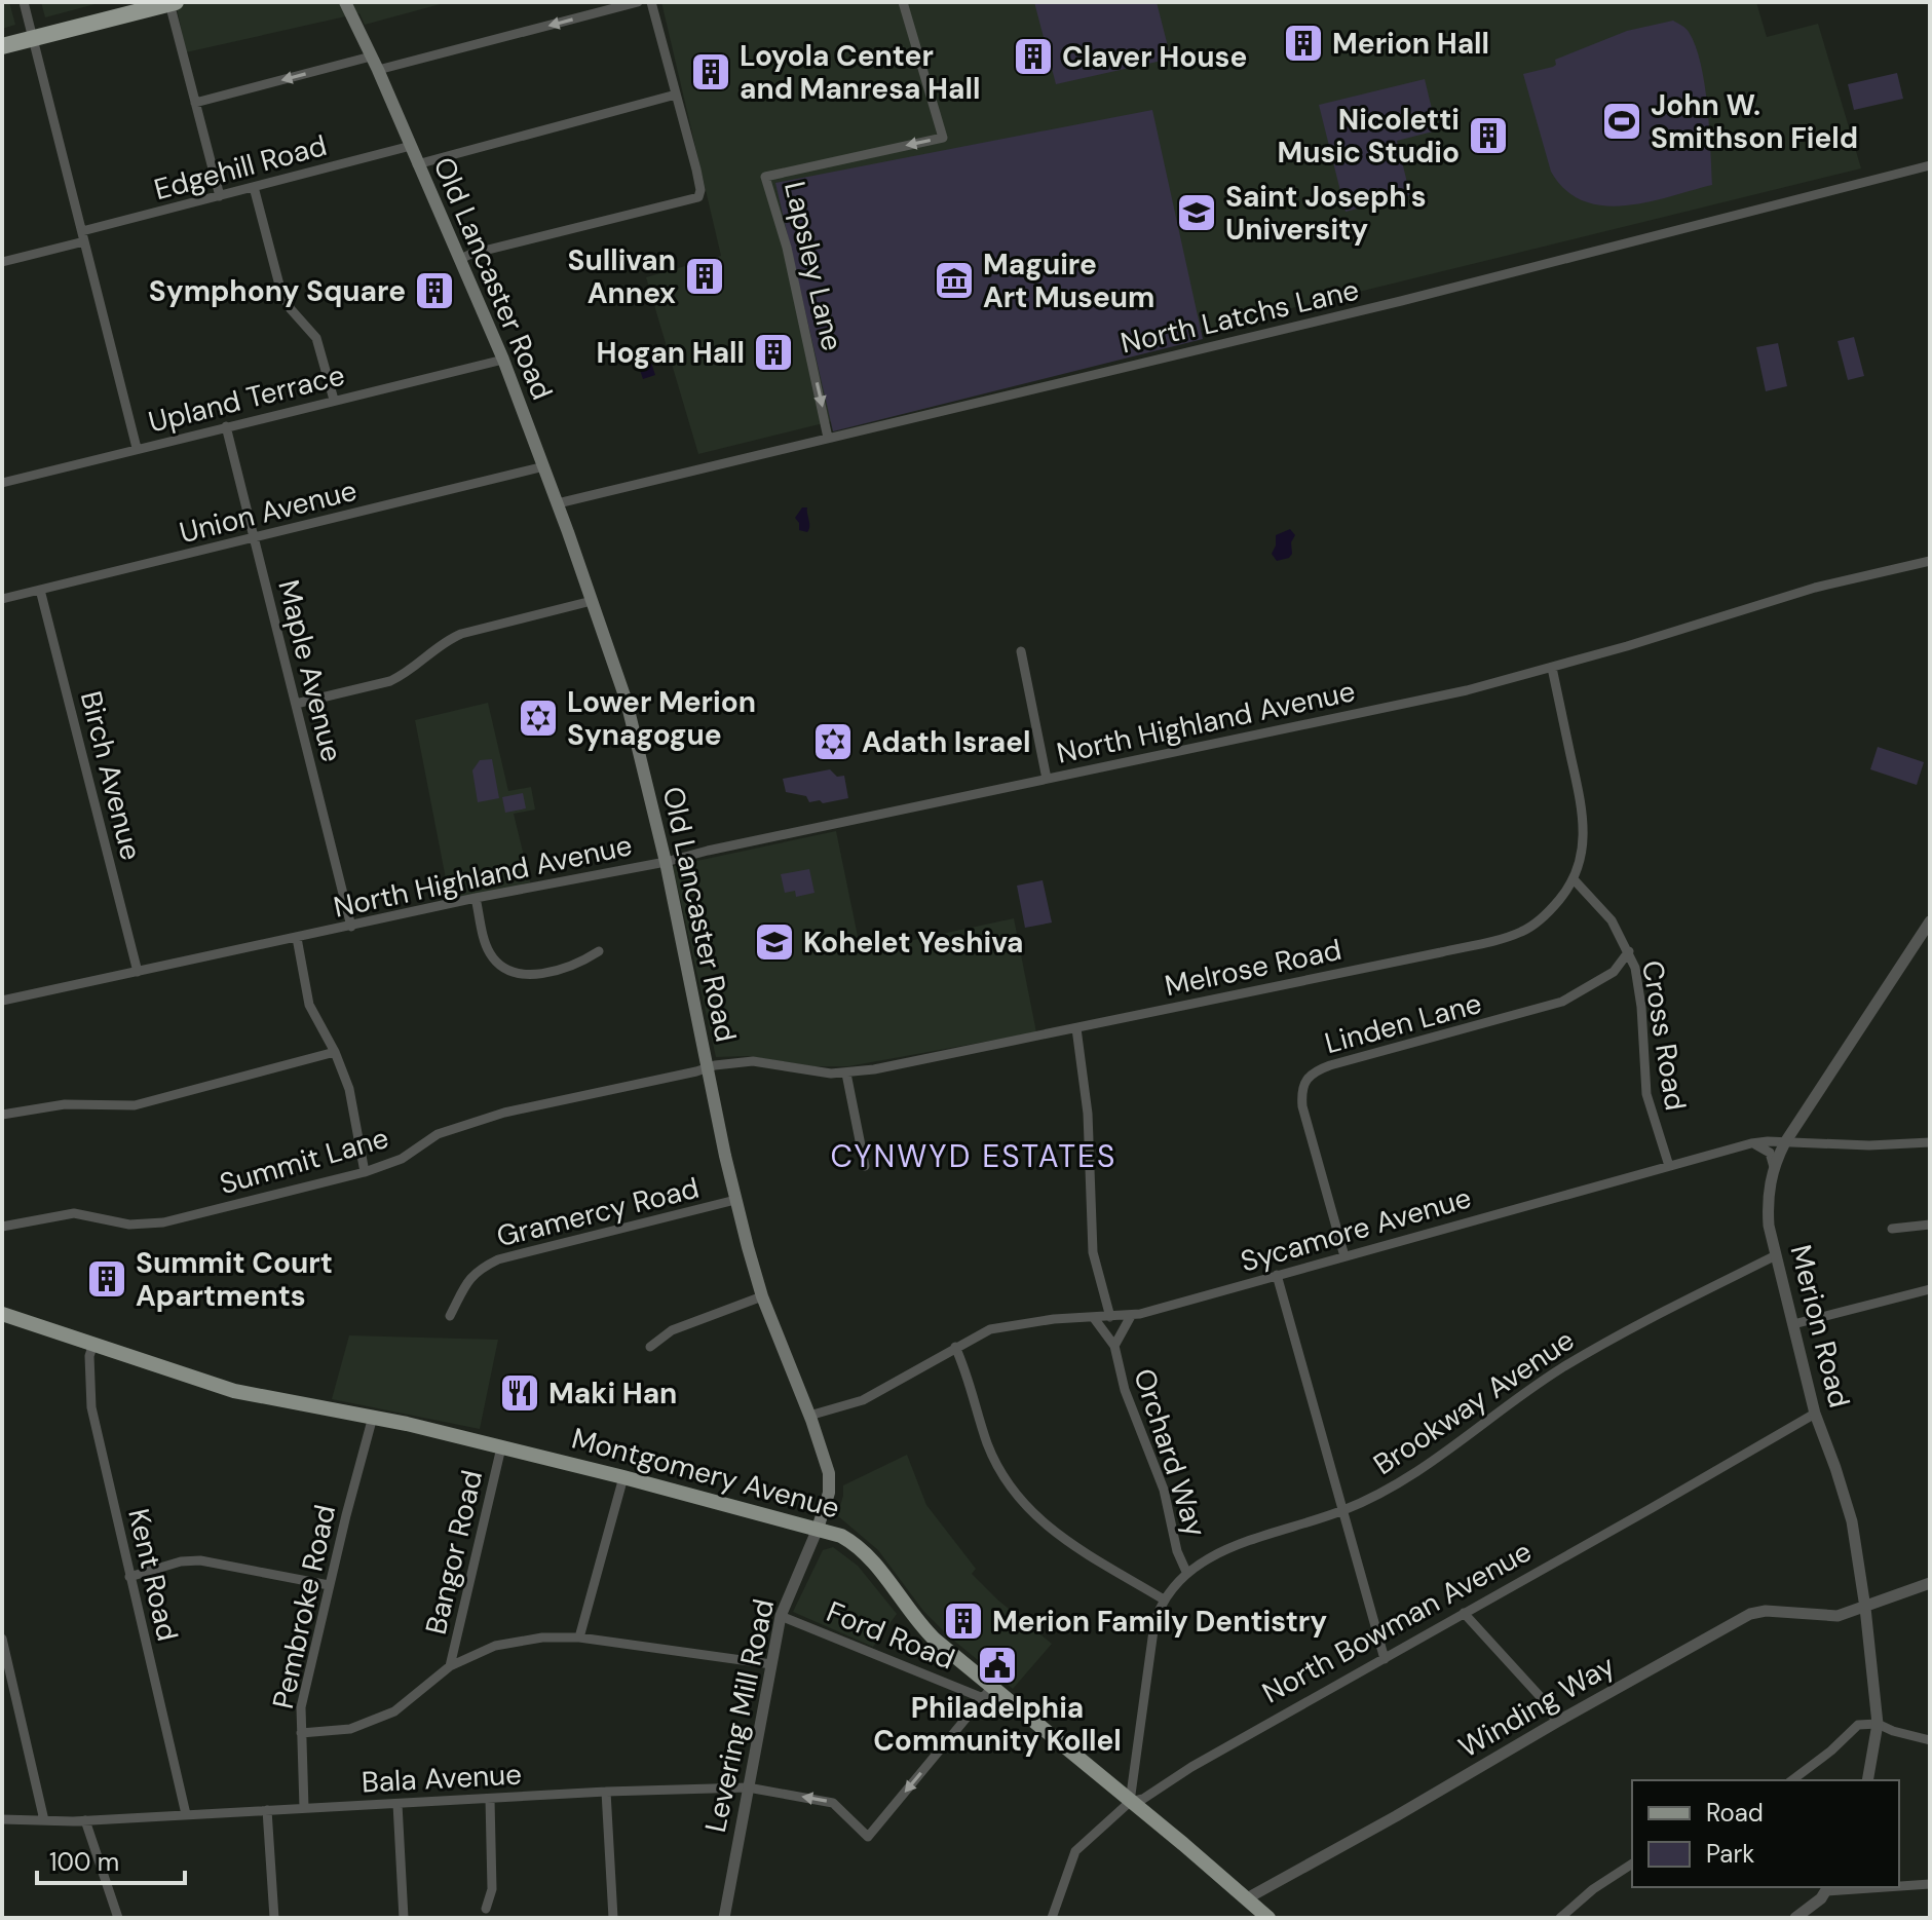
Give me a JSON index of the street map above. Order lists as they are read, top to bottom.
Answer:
{
  "streets": {
    "main road": ["Old Lancaster Road", "Montgomery Avenue"],
    "street": [
      "Edgehill Road",
      "Lapsley Lane",
      "North Latchs Lane",
      "Upland Terrace",
      "Union Avenue",
      "Maple Avenue",
      "North Highland Avenue",
      "Birch Avenue",
      "Melrose Road",
      "Linden Lane",
      "Cross Road",
      "Summit Lane",
      "Gramercy Road",
      "Sycamore Avenue",
      "Merion Road",
      "Brookway Avenue",
      "Orchard Way",
      "Bangor Road",
      "Kent Road",
      "Pembroke Road",
      "North Bowman Avenue",
      "Ford Road",
      "Winding Way",
      "Levering Mill Road",
      "Bala Avenue"
    ]
  },
  "crossings": [
    ["Edgehill Road", "Old Lancaster Road"],
    ["Lapsley Lane", "North Latchs Lane"],
    ["Old Lancaster Road", "North Latchs Lane"],
    ["Old Lancaster Road", "Upland Terrace"],
    ["Old Lancaster Road", "Union Avenue"],
    ["Old Lancaster Road", "North Highland Avenue"],
    ["Old Lancaster Road", "Melrose Road"],
    ["Old Lancaster Road", "Summit Lane"],
    ["Old Lancaster Road", "Gramercy Road"],
    ["Old Lancaster Road", "Sycamore Avenue"],
    ["Old Lancaster Road", "Montgomery Avenue"],
    ["Old Lancaster Road", "Levering Mill Road"],
    ["Upland Terrace", "Maple Avenue"],
    ["Union Avenue", "Maple Avenue"],
    ["Union Avenue", "Birch Avenue"],
    ["Maple Avenue", "North Highland Avenue"],
    ["North Highland Avenue", "Birch Avenue"],
    ["North Highland Avenue", "Melrose Road"],
    ["Melrose Road", "Cross Road"],
    ["Melrose Road", "Summit Lane"],
    ["Linden Lane", "Cross Road"],
    ["Linden Lane", "Sycamore Avenue"],
    ["Cross Road", "Sycamore Avenue"],
    ["Sycamore Avenue", "Merion Road"],
    ["Sycamore Avenue", "Orchard Way"],
    ["Merion Road", "Brookway Avenue"],
    ["Merion Road", "North Bowman Avenue"],
    ["Merion Road", "Winding Way"],
    ["Brookway Avenue", "Orchard Way"],
    ["Brookway Avenue", "Montgomery Avenue"],
    ["Brookway Avenue", "North Bowman Avenue"],
    ["Montgomery Avenue", "Bangor Road"],
    ["Montgomery Avenue", "Kent Road"],
    ["Montgomery Avenue", "Pembroke Road"],
    ["Montgomery Avenue", "North Bowman Avenue"],
    ["Montgomery Avenue", "Ford Road"],
    ["Montgomery Avenue", "Winding Way"],
    ["Montgomery Avenue", "Levering Mill Road"],
    ["Montgomery Avenue", "Bala Avenue"],
    ["Kent Road", "Bala Avenue"],
    ["Pembroke Road", "Bala Avenue"],
    ["Ford Road", "Levering Mill Road"],
    ["Ford Road", "Bala Avenue"],
    ["Levering Mill Road", "Bala Avenue"]
  ],
  "districts": ["CYNWYD ESTATES"],
  "places": {
    "building": [
      "Merion Hall",
      "Claver House",
      "Loyola Center and Manresa Hall",
      "Nicoletti Music Studio",
      "Sullivan Annex",
      "Symphony Square",
      "Hogan Hall",
      "Summit Court Apartments",
      "Merion Family Dentistry"
    ],
    "sports": ["John W. Smithson Field"],
    "school or university": ["Saint Joseph's University", "Kohelet Yeshiva"],
    "museum": ["Maguire Art Museum"],
    "synagogue": ["Lower Merion Synagogue", "Adath Israel"],
    "restaurant": ["Maki Han"],
    "public building": ["Philadelphia Community Kollel"]
  },
  "legend": ["Road", "Park"],
  "scale_bar": "100 m"
}
